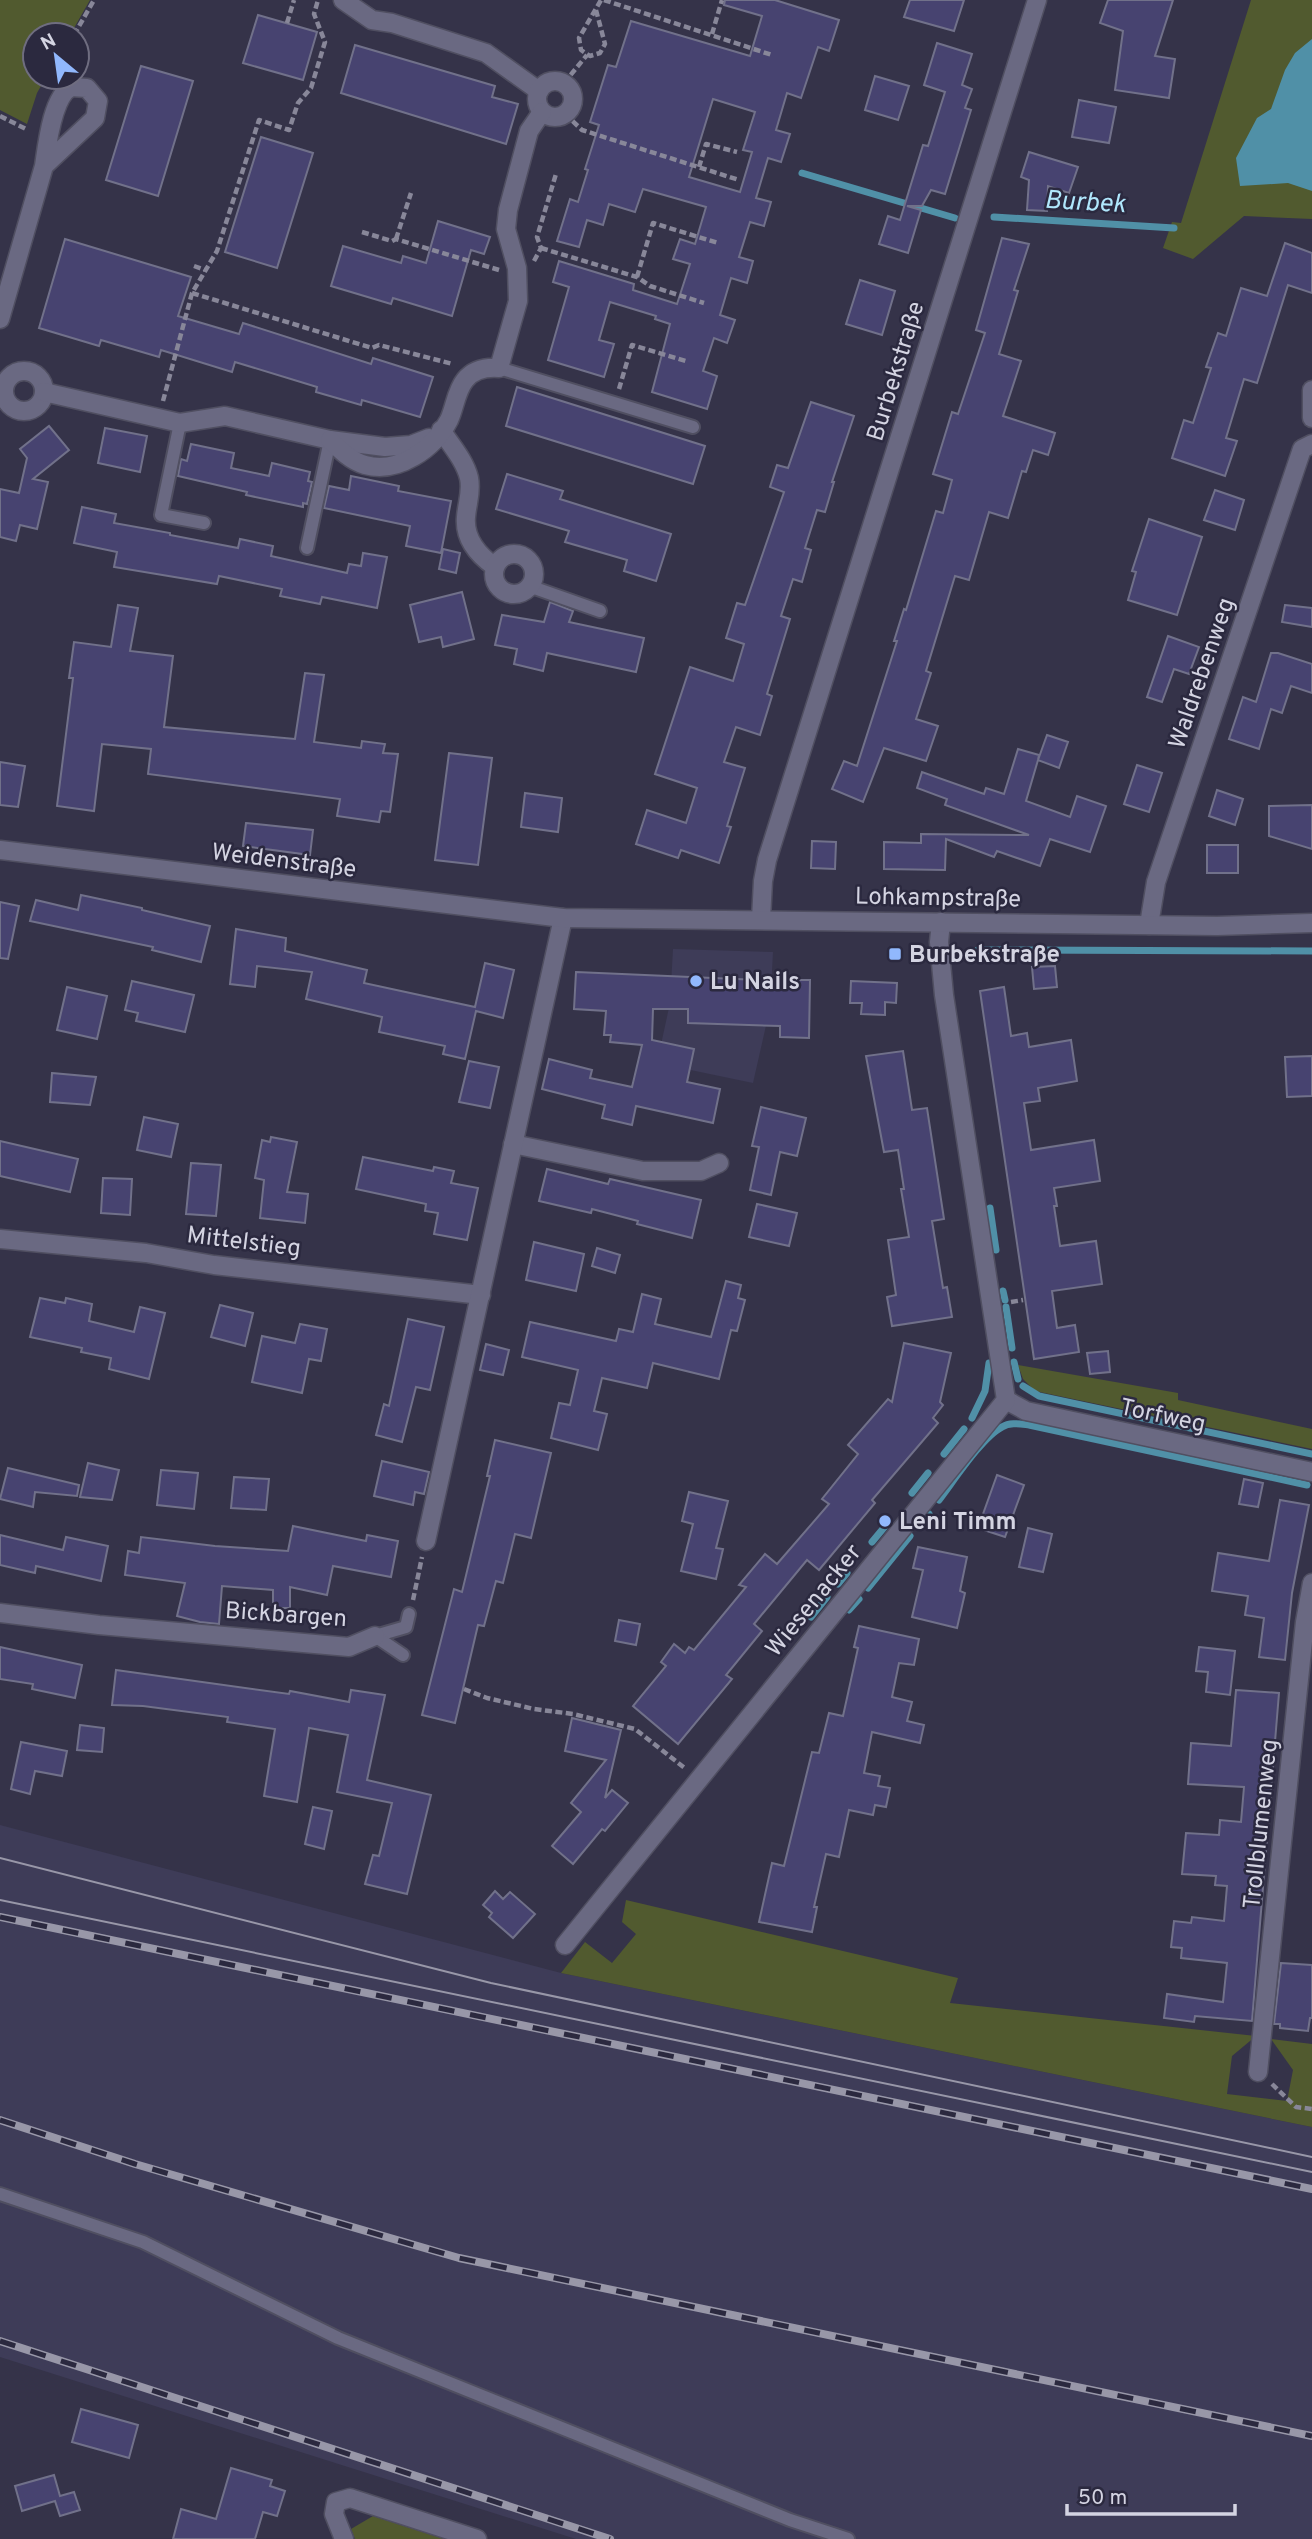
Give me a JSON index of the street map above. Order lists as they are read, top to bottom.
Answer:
{
  "streets": {
    "street": [
      "Burbekstraße",
      "Waldrebenweg",
      "Weidenstraße",
      "Lohkampstraße",
      "Mittelstieg",
      "Torfweg",
      "Wiesenacker",
      "Bickbargen",
      "Trollblumenweg"
    ]
  },
  "crossings": [
    ["Burbekstraße", "Lohkampstraße"],
    ["Waldrebenweg", "Lohkampstraße"],
    ["Weidenstraße", "Lohkampstraße"],
    ["Torfweg", "Wiesenacker"]
  ],
  "water": ["Burbek"],
  "places": {
    "transit": ["Burbekstraße"],
    "other": ["Lu Nails", "Leni Timm"]
  },
  "scale_bar": "50 m",
  "north": "top left"
}
